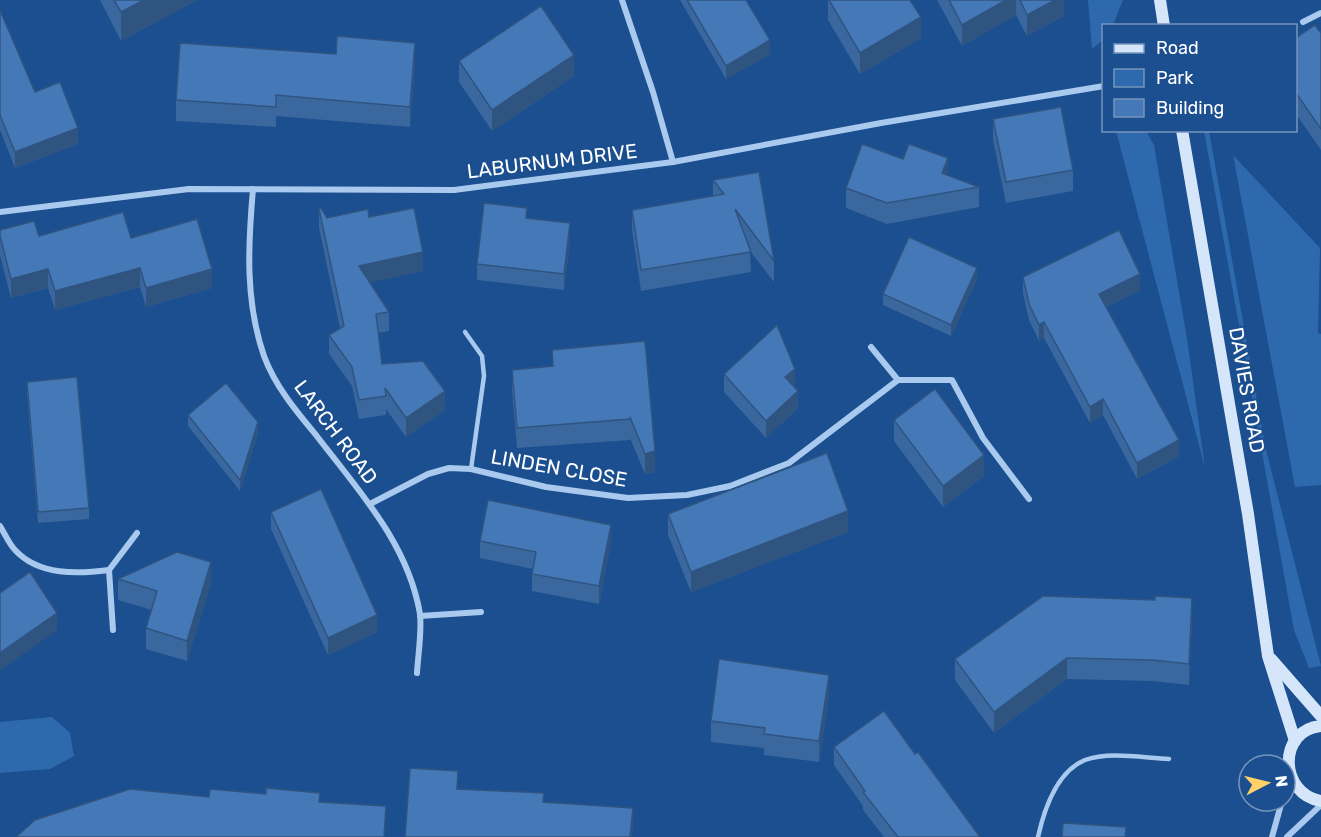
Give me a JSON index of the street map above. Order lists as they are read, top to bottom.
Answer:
{
  "streets": {
    "street": [
      "LABURNUM DRIVE",
      "DAVIES ROAD",
      "LARCH ROAD",
      "LINDEN CLOSE"
    ]
  },
  "crossings": [
    ["LABURNUM DRIVE", "LARCH ROAD"],
    ["LARCH ROAD", "LINDEN CLOSE"]
  ],
  "legend": ["Road", "Park", "Building"],
  "north": "right"
}
